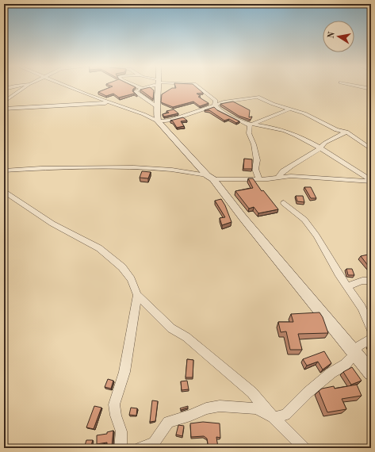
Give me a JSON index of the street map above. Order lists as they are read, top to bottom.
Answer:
{
  "north": "left"
}
